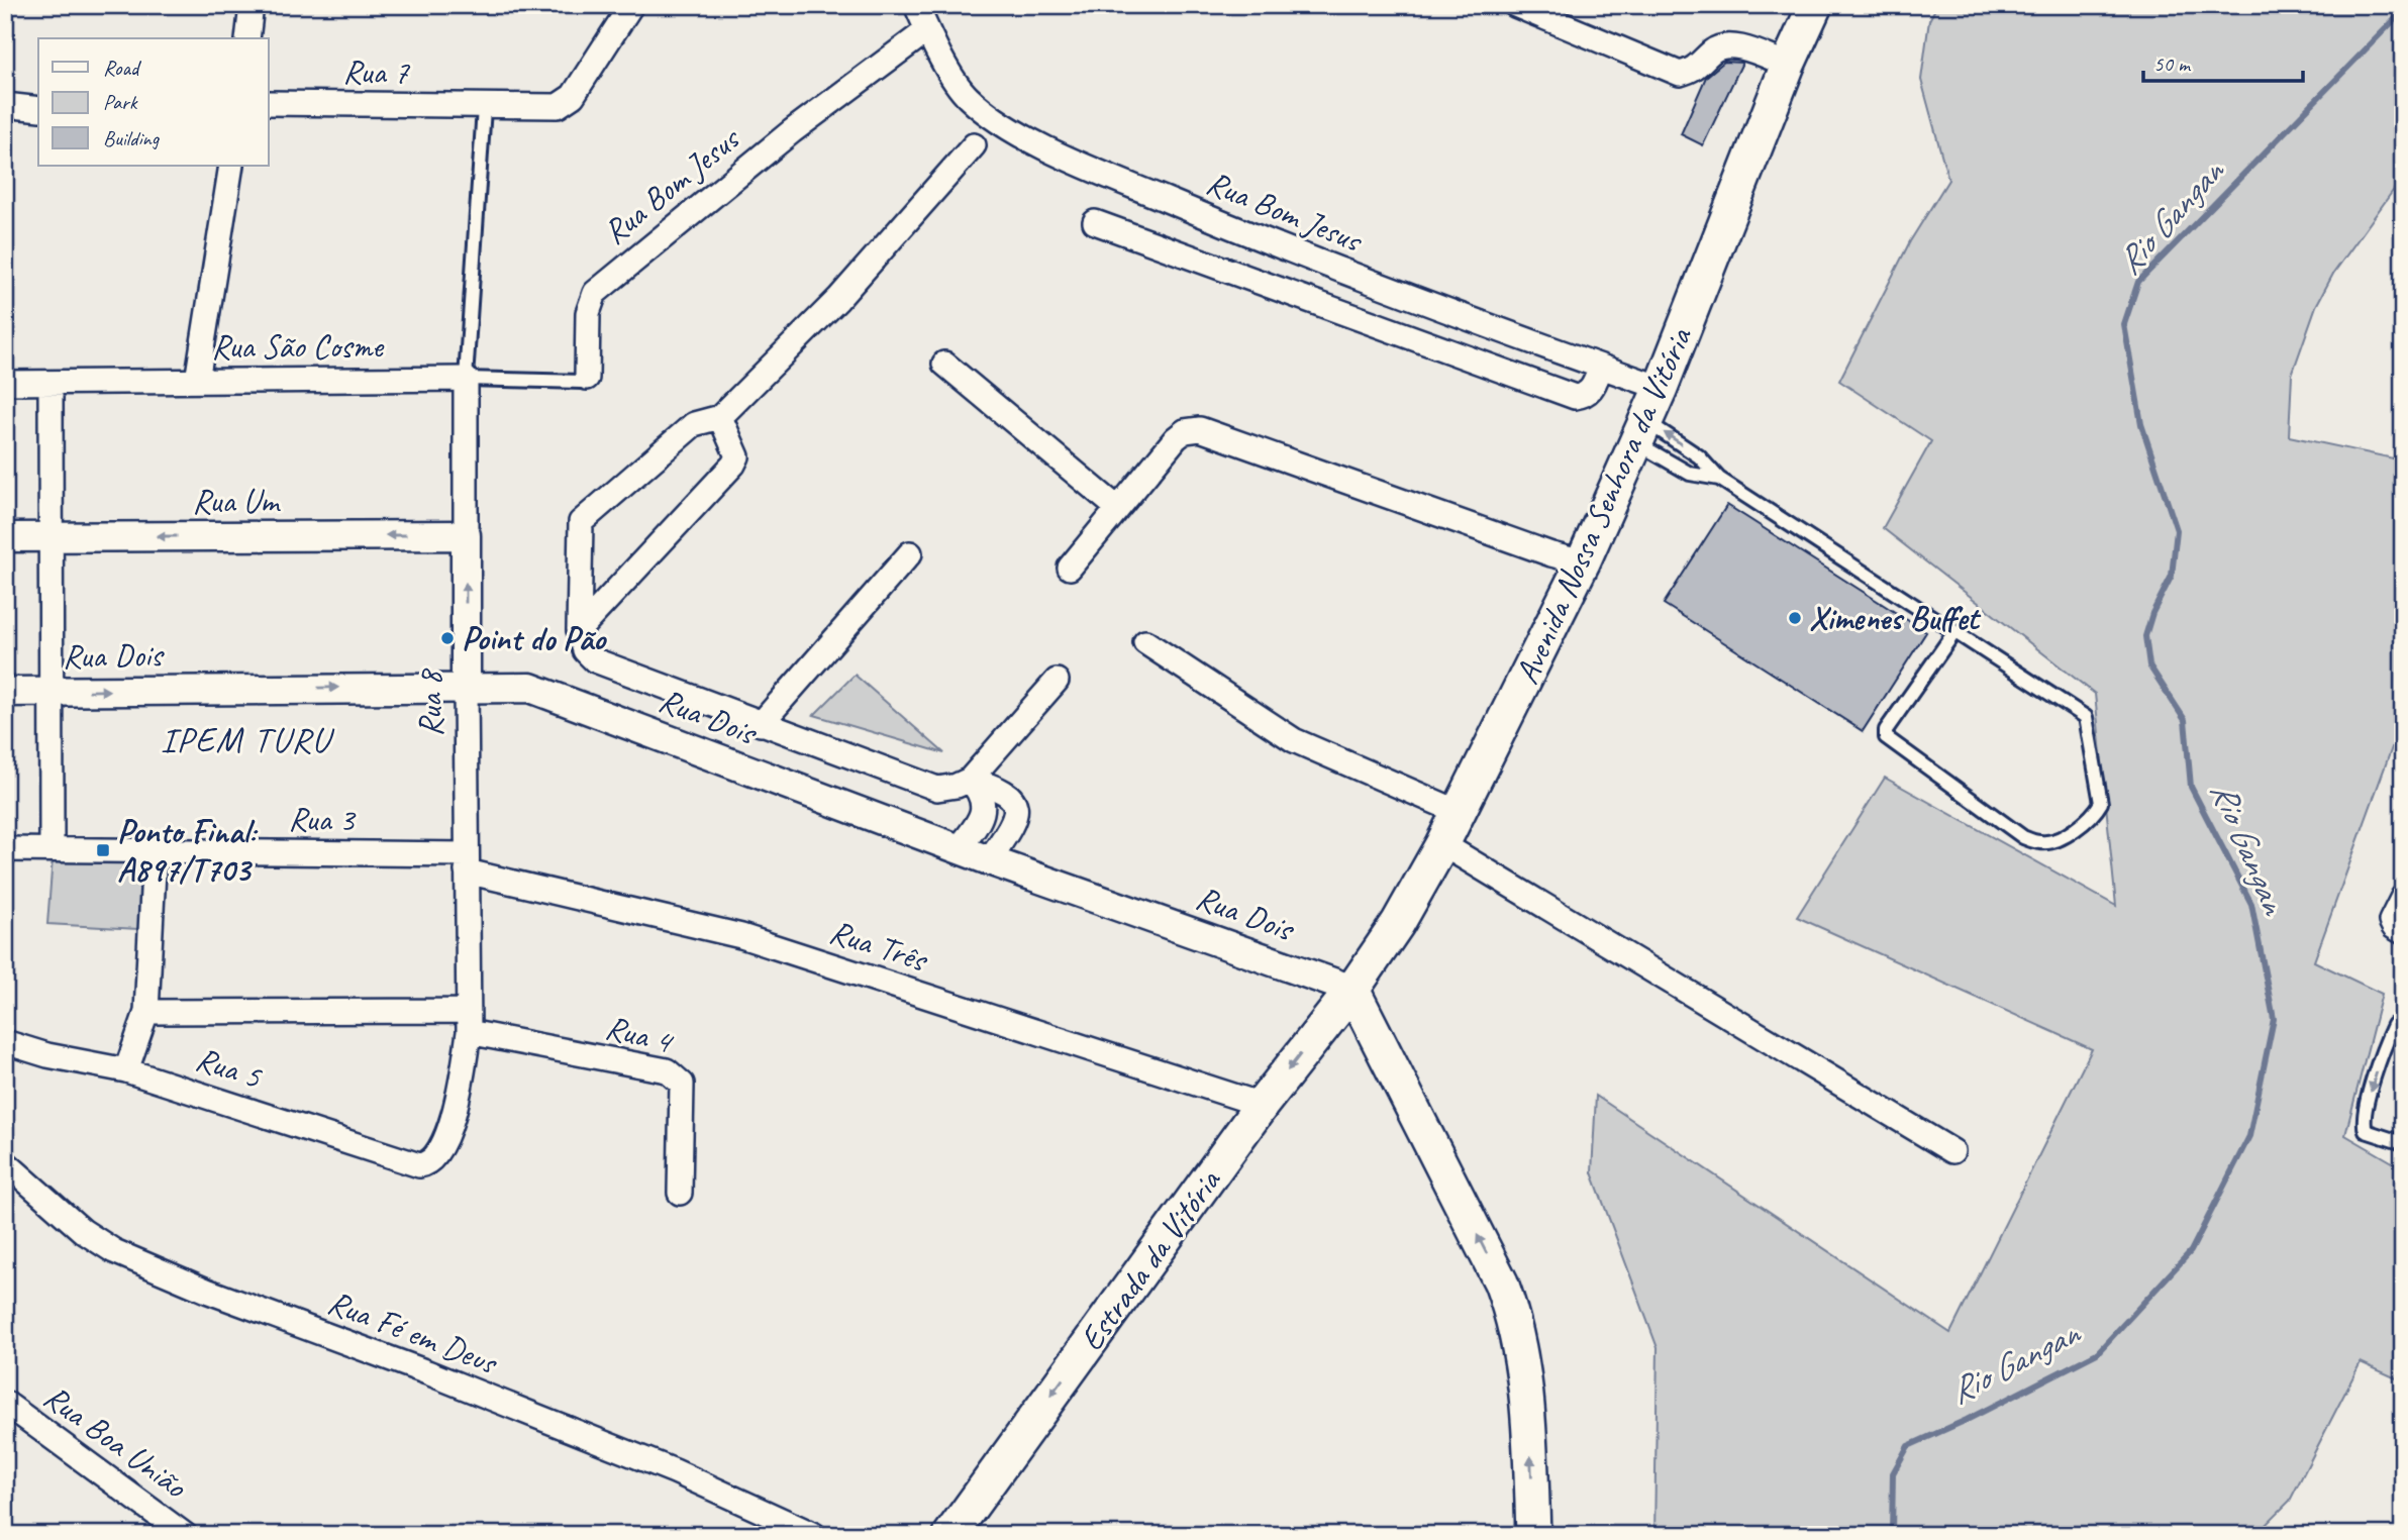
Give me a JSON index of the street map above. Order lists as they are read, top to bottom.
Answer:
{
  "streets": {
    "main road": ["Avenida Nossa Senhora da Vitória", "Estrada da Vitória"],
    "street": [
      "Rua 7",
      "Rua Bom Jesus",
      "Rua São Cosme",
      "Rua Um",
      "Rua Dois",
      "Rua 8",
      "Rua 3",
      "Rua Três",
      "Rua 4",
      "Rua 5",
      "Rua Fé em Deus",
      "Rua Boa União"
    ]
  },
  "crossings": [
    ["Rua 7", "Rua 8"],
    ["Rua Bom Jesus", "Rua São Cosme"],
    ["Rua Bom Jesus", "Avenida Nossa Senhora da Vitória"],
    ["Rua São Cosme", "Rua 8"],
    ["Rua Um", "Rua 8"],
    ["Avenida Nossa Senhora da Vitória", "Rua Dois"],
    ["Avenida Nossa Senhora da Vitória", "Estrada da Vitória"],
    ["Rua Dois", "Rua 8"],
    ["Rua Dois", "Estrada da Vitória"],
    ["Rua 8", "Rua 3"],
    ["Rua 8", "Rua Três"],
    ["Rua 8", "Rua 4"],
    ["Rua 8", "Rua 5"],
    ["Rua 3", "Rua Três"],
    ["Rua Três", "Estrada da Vitória"]
  ],
  "one_way": ["Rua Um", "Estrada da Vitória"],
  "districts": ["IPEM TURU"],
  "water": ["Rio Gangan"],
  "places": {
    "other": ["Ximenes Buffet", "Point do Pão"],
    "transit": ["Ponto Final: A897/T703"]
  },
  "legend": ["Road", "Park", "Building"],
  "scale_bar": "50 m"
}
